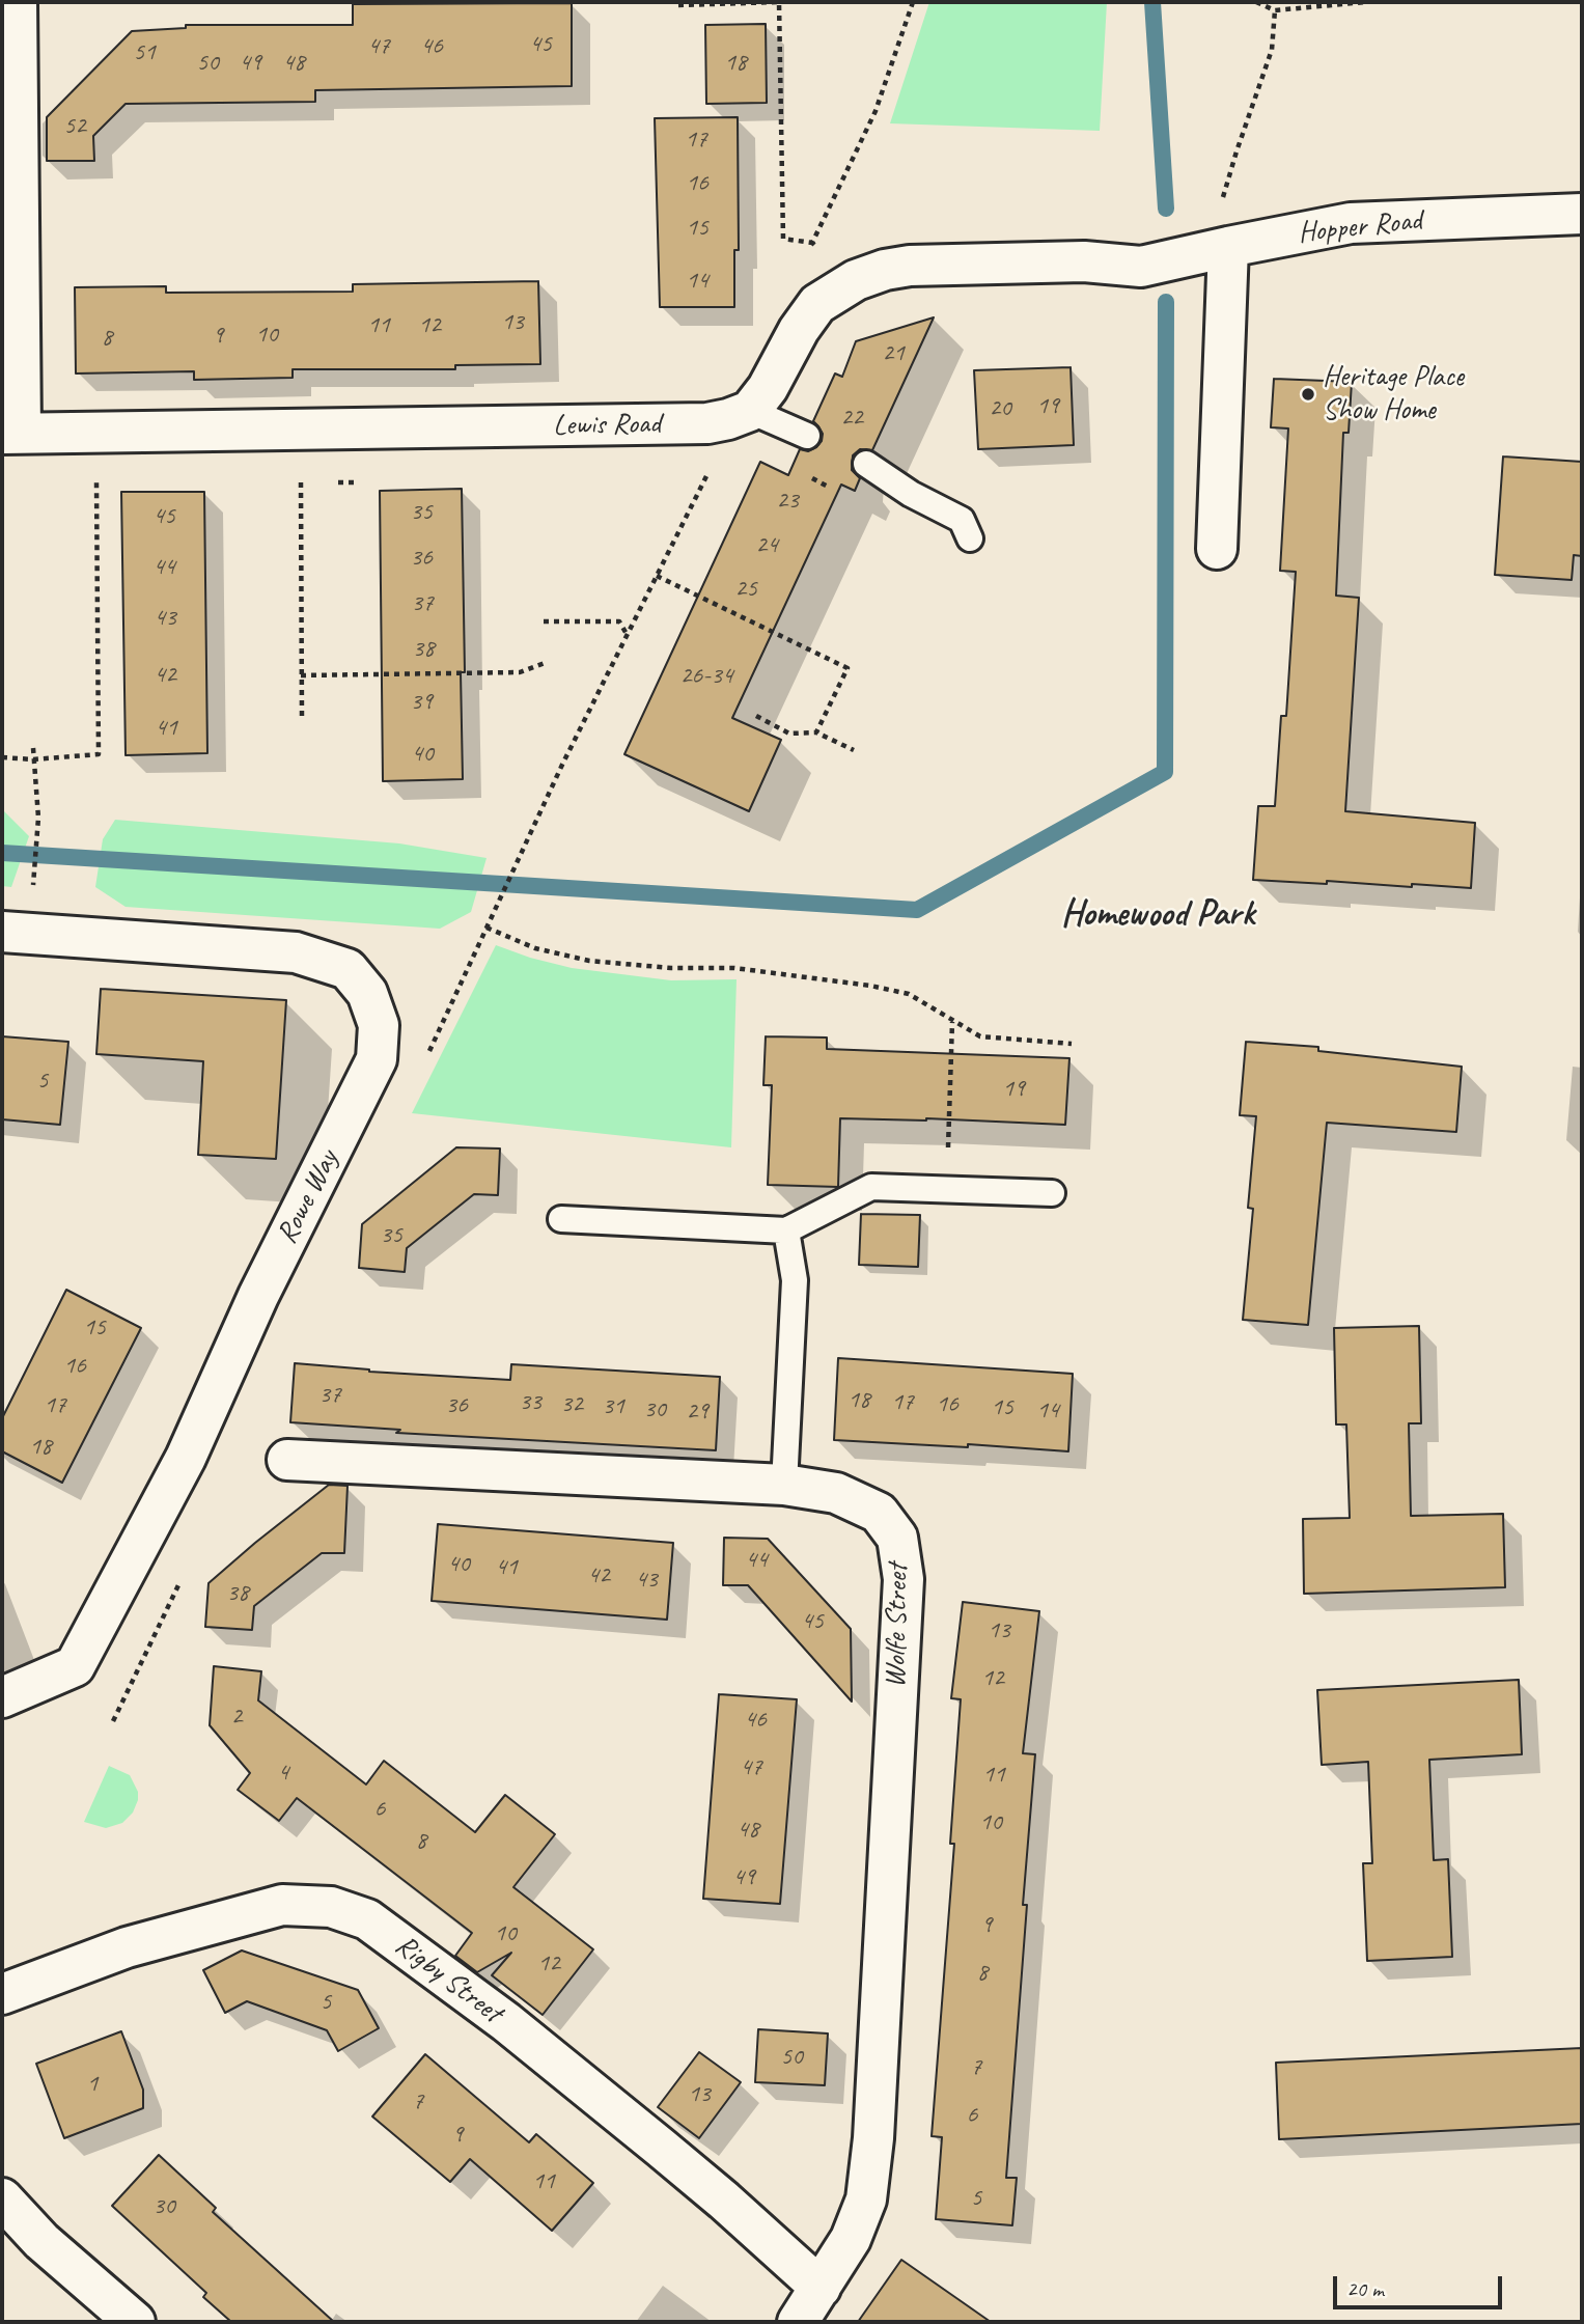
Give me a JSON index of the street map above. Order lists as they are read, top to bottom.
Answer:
{
  "streets": {
    "street": [
      "Hopper Road",
      "Lewis Road",
      "Rowe Way",
      "Wolfe Street",
      "Rigby Street"
    ]
  },
  "crossings": [
    ["Wolfe Street", "Rigby Street"]
  ],
  "districts": ["Homewood Park"],
  "places": ["Heritage Place Show Home"],
  "house_numbers": [
    "45",
    "47",
    "46",
    "51",
    "50",
    "49",
    "48",
    "18",
    "52",
    "17",
    "16",
    "15",
    "14",
    "13",
    "11",
    "12",
    "10",
    "9",
    "8",
    "21",
    "19",
    "20",
    "22",
    "23",
    "35",
    "45",
    "24",
    "36",
    "44",
    "25",
    "37",
    "43",
    "38",
    "42",
    "26-34",
    "39",
    "41",
    "40",
    "5",
    "19",
    "35",
    "15",
    "16",
    "37",
    "18",
    "33",
    "17",
    "32",
    "16",
    "17",
    "36",
    "31",
    "15",
    "30",
    "14",
    "29",
    "18",
    "44",
    "40",
    "41",
    "42",
    "43",
    "38",
    "45",
    "13",
    "12",
    "2",
    "46",
    "47",
    "4",
    "11",
    "6",
    "10",
    "48",
    "8",
    "49",
    "9",
    "10",
    "12",
    "8",
    "5",
    "50",
    "7",
    "1",
    "13",
    "7",
    "6",
    "9",
    "11",
    "5",
    "30"
  ],
  "scale_bar": "20 m"
}
